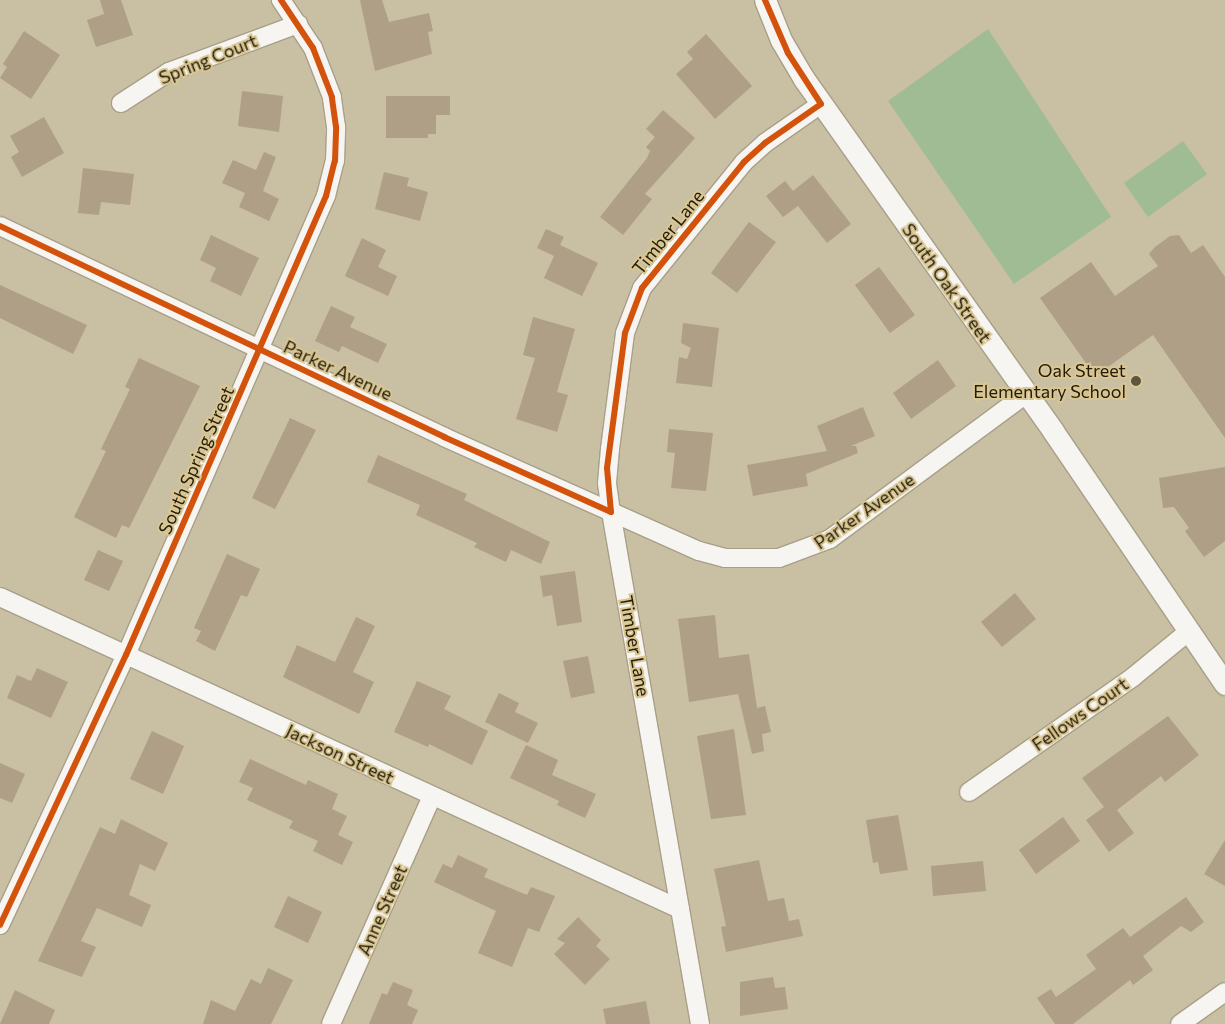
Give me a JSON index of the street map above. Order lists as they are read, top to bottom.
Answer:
{
  "streets": {
    "street": [
      "Spring Court",
      "Timber Lane",
      "South Oak Street",
      "Parker Avenue",
      "South Spring Street",
      "Fellows Court",
      "Jackson Street",
      "Anne Street"
    ]
  },
  "crossings": [
    ["Spring Court", "South Spring Street"],
    ["Timber Lane", "South Oak Street"],
    ["Timber Lane", "Parker Avenue"],
    ["Timber Lane", "Jackson Street"],
    ["South Oak Street", "Parker Avenue"],
    ["South Oak Street", "Fellows Court"],
    ["Parker Avenue", "South Spring Street"],
    ["South Spring Street", "Jackson Street"],
    ["Jackson Street", "Anne Street"]
  ],
  "places": ["Oak Street Elementary School"]
}
